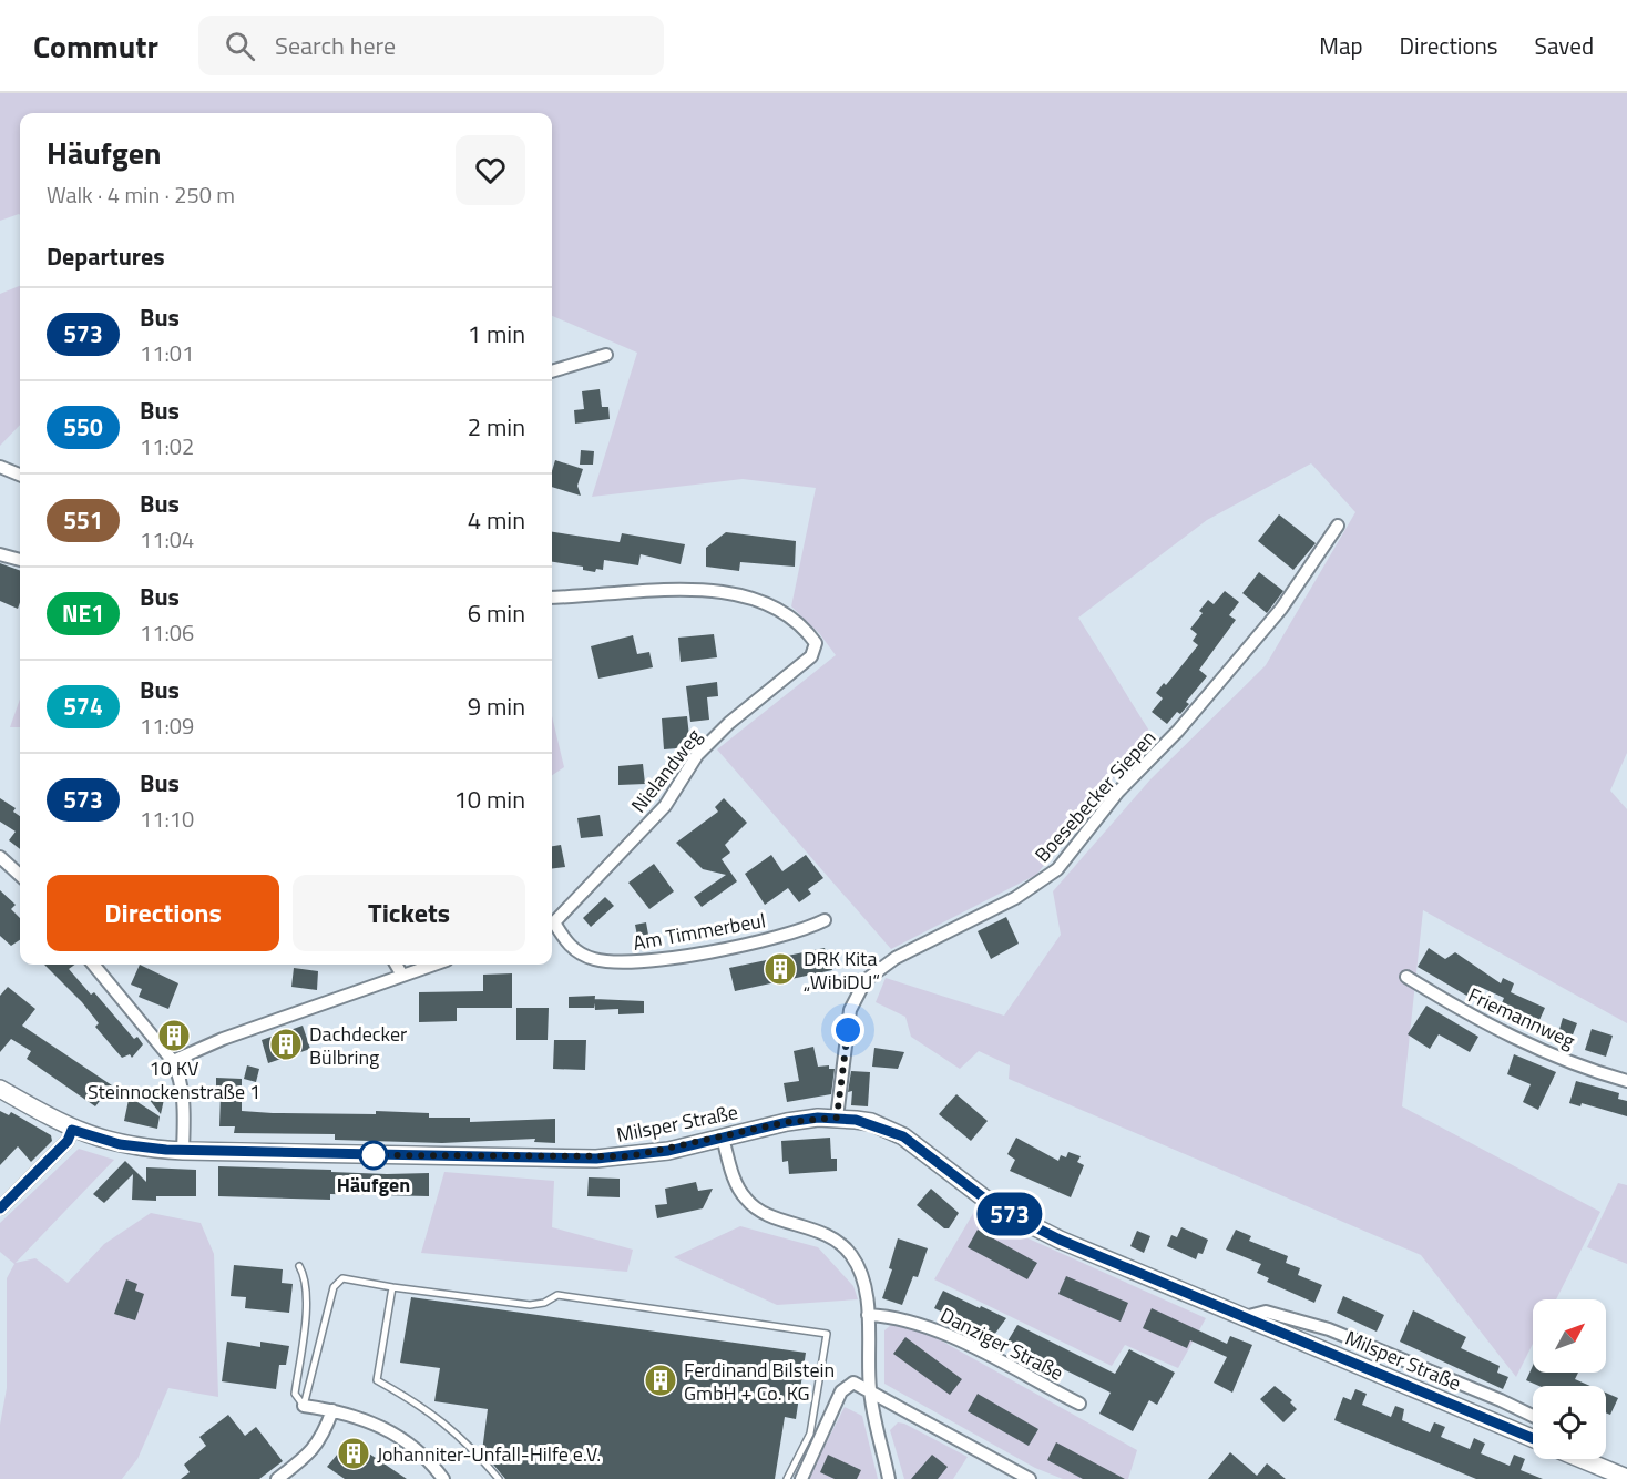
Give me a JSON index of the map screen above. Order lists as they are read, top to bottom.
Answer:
{
  "streets": {
    "street": [
      "Nielandweg",
      "Boesebecker Siepen",
      "Am Timmerbeul",
      "Friemannweg",
      "Milsper Straße",
      "Danziger Straße"
    ]
  },
  "crossings": [
    ["Boesebecker Siepen", "Milsper Straße"]
  ],
  "places": {
    "building": [
      "DRK Kita „WibiDU“",
      "10 KV Steinnockenstraße 1",
      "Dachdecker Bülbring",
      "Ferdinand Bilstein GmbH + Co. KG",
      "Johanniter-Unfall-Hilfe e.V."
    ],
    "other": ["Häufgen"]
  },
  "lines": ["bus line 573"],
  "north": "top right",
  "page": {
    "header": "Commutr",
    "search": "Search here",
    "nav": ["Map", "Directions", "Saved"],
    "on_map": "573",
    "heading": [
      ["Häufgen", "Walk · 4 min · 250 m"],
      "Departures"
    ],
    "list": [
      {
        "mark": "573",
        "name": "Bus",
        "note": "11:01",
        "value": "1 min"
      },
      {
        "mark": "550",
        "name": "Bus",
        "note": "11:02",
        "value": "2 min"
      },
      {
        "mark": "551",
        "name": "Bus",
        "note": "11:04",
        "value": "4 min"
      },
      {
        "mark": "NE1",
        "name": "Bus",
        "note": "11:06",
        "value": "6 min"
      },
      {
        "mark": "574",
        "name": "Bus",
        "note": "11:09",
        "value": "9 min"
      },
      {
        "mark": "573",
        "name": "Bus",
        "note": "11:10",
        "value": "10 min"
      }
    ],
    "buttons": ["Directions", "Tickets"]
  }
}
